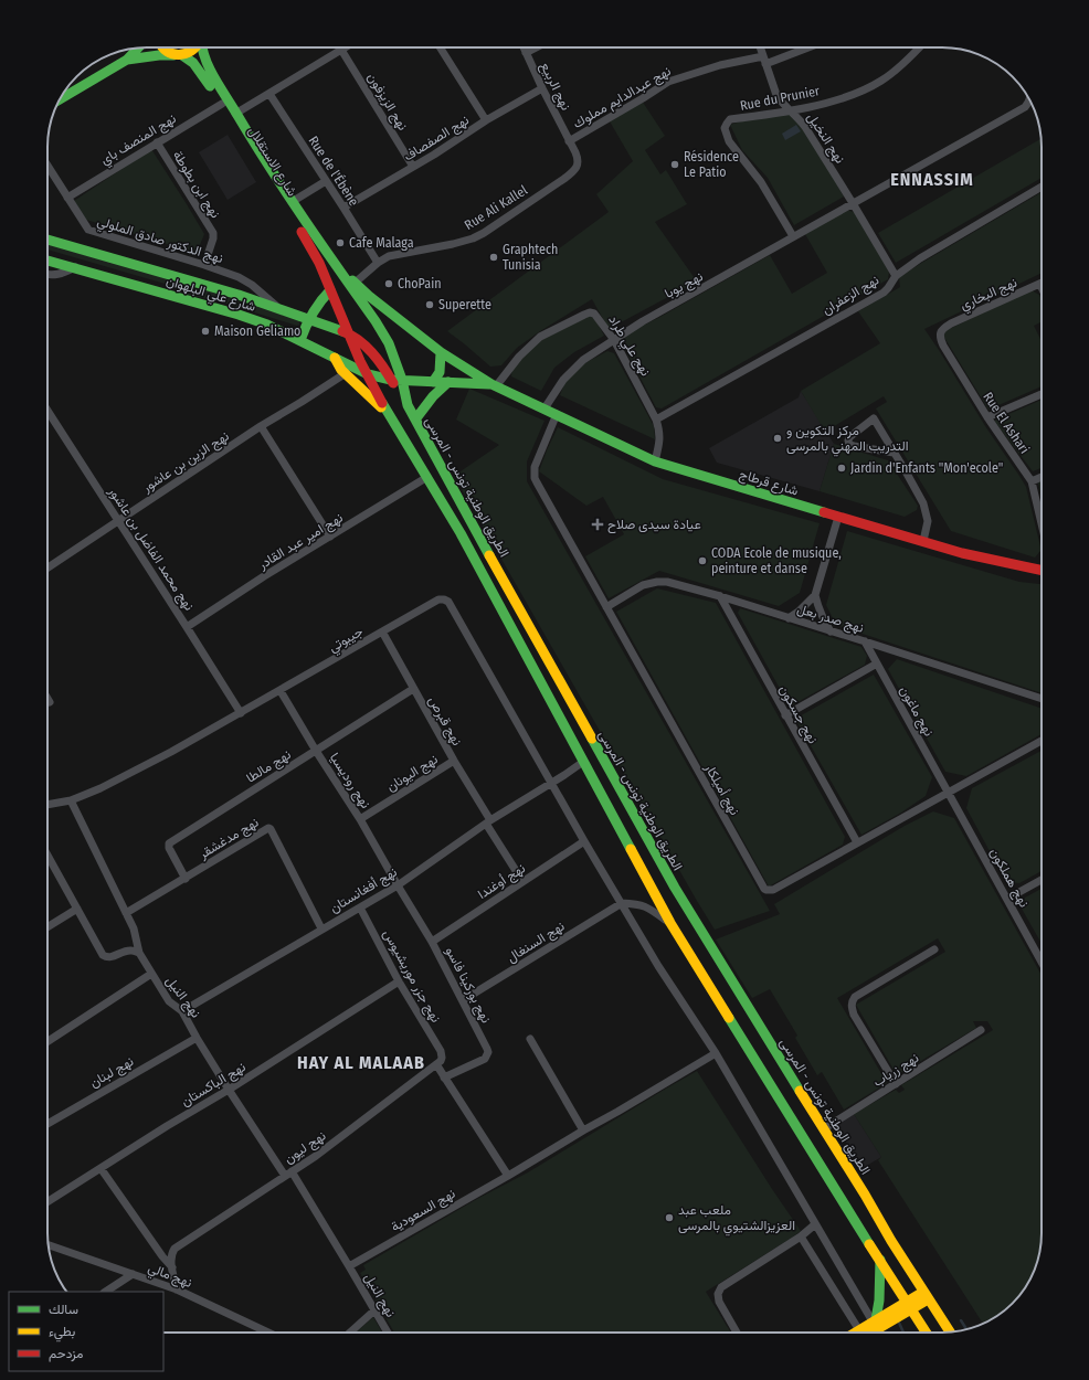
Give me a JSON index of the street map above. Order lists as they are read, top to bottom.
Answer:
{
  "streets": {
    "main road": [
      "شارع الاستقلال",
      "شارع علي البلهوان",
      "شارع قرطاج",
      "الطريق الوطنية تونس - المرسى"
    ],
    "street": [
      "نهج الربيع",
      "نهج عبدالدايم مملوك",
      "Rue du Prunier",
      "نهج الزيزفون",
      "نهج الصفصاف",
      "نهج النخيل",
      "نهج المنصف باي",
      "Rue de l'Ébène",
      "نهج ابن بطوطة",
      "Rue Ali Kallel",
      "نهج الدكتور صادق الملولي",
      "نهج يوبا",
      "نهج البخاري",
      "نهج الزعفران",
      "نهج علي طراد",
      "Rue El Ashari",
      "نهج الزين بن عاشور",
      "نهج امير عبد القادر",
      "نهج محمد الفاضل بن عاشور",
      "نهج صدر بعل",
      "جيبوتي",
      "نهج ماغون",
      "نهج جسكون",
      "نهج قبرص",
      "نهج مالطا",
      "نهج اليونان",
      "نهج روديسيا",
      "نهج أميلكار",
      "نهج مدغشقر",
      "نهج هملكون",
      "نهج أوغندا",
      "نهج أفغانستان",
      "نهج السنغال",
      "نهج جزر موريشيوس",
      "نهج بوركينا فاسو",
      "نهج النيل",
      "نهج زرياب",
      "نهج لبنان",
      "نهج الباكستان",
      "نهج ليون",
      "نهج السعودية",
      "نهج مالي"
    ]
  },
  "crossings": [
    ["نهج الربيع", "نهج عبدالدايم مملوك"],
    ["نهج الربيع", "نهج الصفصاف"],
    ["نهج الربيع", "Rue Ali Kallel"],
    ["نهج عبدالدايم مملوك", "نهج النخيل"],
    ["نهج عبدالدايم مملوك", "Rue Ali Kallel"],
    ["Rue du Prunier", "نهج النخيل"],
    ["Rue du Prunier", "نهج يوبا"],
    ["نهج الزيزفون", "نهج الصفصاف"],
    ["نهج الصفصاف", "Rue de l'Ébène"],
    ["نهج النخيل", "نهج يوبا"],
    ["نهج المنصف باي", "شارع الاستقلال"],
    ["نهج المنصف باي", "نهج ابن بطوطة"],
    ["نهج المنصف باي", "نهج الدكتور صادق الملولي"],
    ["شارع الاستقلال", "الطريق الوطنية تونس - المرسى"],
    ["Rue de l'Ébène", "Rue Ali Kallel"],
    ["نهج ابن بطوطة", "نهج الدكتور صادق الملولي"],
    ["Rue Ali Kallel", "شارع قرطاج"],
    ["Rue Ali Kallel", "الطريق الوطنية تونس - المرسى"],
    ["نهج الدكتور صادق الملولي", "شارع علي البلهوان"],
    ["نهج يوبا", "نهج علي طراد"],
    ["نهج يوبا", "شارع قرطاج"],
    ["شارع علي البلهوان", "نهج علي طراد"],
    ["شارع علي البلهوان", "شارع قرطاج"],
    ["شارع علي البلهوان", "الطريق الوطنية تونس - المرسى"],
    ["نهج البخاري", "Rue El Ashari"],
    ["نهج الزعفران", "نهج علي طراد"],
    ["نهج علي طراد", "شارع قرطاج"],
    ["نهج الزين بن عاشور", "نهج محمد الفاضل بن عاشور"],
    ["شارع قرطاج", "الطريق الوطنية تونس - المرسى"],
    ["شارع قرطاج", "نهج أميلكار"],
    ["الطريق الوطنية تونس - المرسى", "نهج زرياب"],
    ["نهج امير عبد القادر", "نهج محمد الفاضل بن عاشور"],
    ["نهج محمد الفاضل بن عاشور", "جيبوتي"],
    ["نهج صدر بعل", "نهج ماغون"],
    ["نهج صدر بعل", "نهج جسكون"],
    ["نهج صدر بعل", "نهج أميلكار"],
    ["جيبوتي", "نهج قبرص"],
    ["جيبوتي", "نهج روديسيا"],
    ["جيبوتي", "نهج أوغندا"],
    ["جيبوتي", "نهج أفغانستان"],
    ["جيبوتي", "نهج السنغال"],
    ["جيبوتي", "نهج النيل"],
    ["جيبوتي", "نهج السعودية"],
    ["نهج ماغون", "نهج أميلكار"],
    ["نهج ماغون", "نهج هملكون"],
    ["نهج جسكون", "نهج أميلكار"],
    ["نهج قبرص", "نهج مالطا"],
    ["نهج قبرص", "نهج اليونان"],
    ["نهج قبرص", "نهج أوغندا"],
    ["نهج قبرص", "نهج أفغانستان"],
    ["نهج مالطا", "نهج روديسيا"],
    ["نهج مالطا", "نهج مدغشقر"],
    ["نهج اليونان", "نهج روديسيا"],
    ["نهج روديسيا", "نهج أفغانستان"],
    ["نهج روديسيا", "نهج بوركينا فاسو"],
    ["نهج أميلكار", "نهج هملكون"],
    ["نهج مدغشقر", "نهج أفغانستان"],
    ["نهج مدغشقر", "نهج النيل"],
    ["نهج أوغندا", "نهج بوركينا فاسو"],
    ["نهج أفغانستان", "نهج جزر موريشيوس"],
    ["نهج أفغانستان", "نهج بوركينا فاسو"],
    ["نهج أفغانستان", "نهج النيل"],
    ["نهج السنغال", "نهج بوركينا فاسو"],
    ["نهج جزر موريشيوس", "نهج الباكستان"],
    ["نهج جزر موريشيوس", "نهج ليون"],
    ["نهج النيل", "نهج لبنان"],
    ["نهج النيل", "نهج الباكستان"],
    ["نهج النيل", "نهج ليون"],
    ["نهج النيل", "نهج السعودية"]
  ],
  "districts": ["ENNASSIM", "HAY AL MALAAB"],
  "places": {
    "other": [
      "Résidence Le Patio",
      "Cafe Malaga",
      "Graphtech Tunisia",
      "ChoPain",
      "Superette",
      "Maison Geliamo",
      "مركز التكوين و التدريب المهني بالمرسى",
      "Jardin d'Enfants \"Mon'ecole\"",
      "CODA Ecole de musique, peinture et danse",
      "ملعب عبد العزيزالشتيوي بالمرسى"
    ],
    "health": ["عيادة سيدى صلاح"]
  },
  "legend": ["سالك", "بطيء", "مزدحم"]
}
